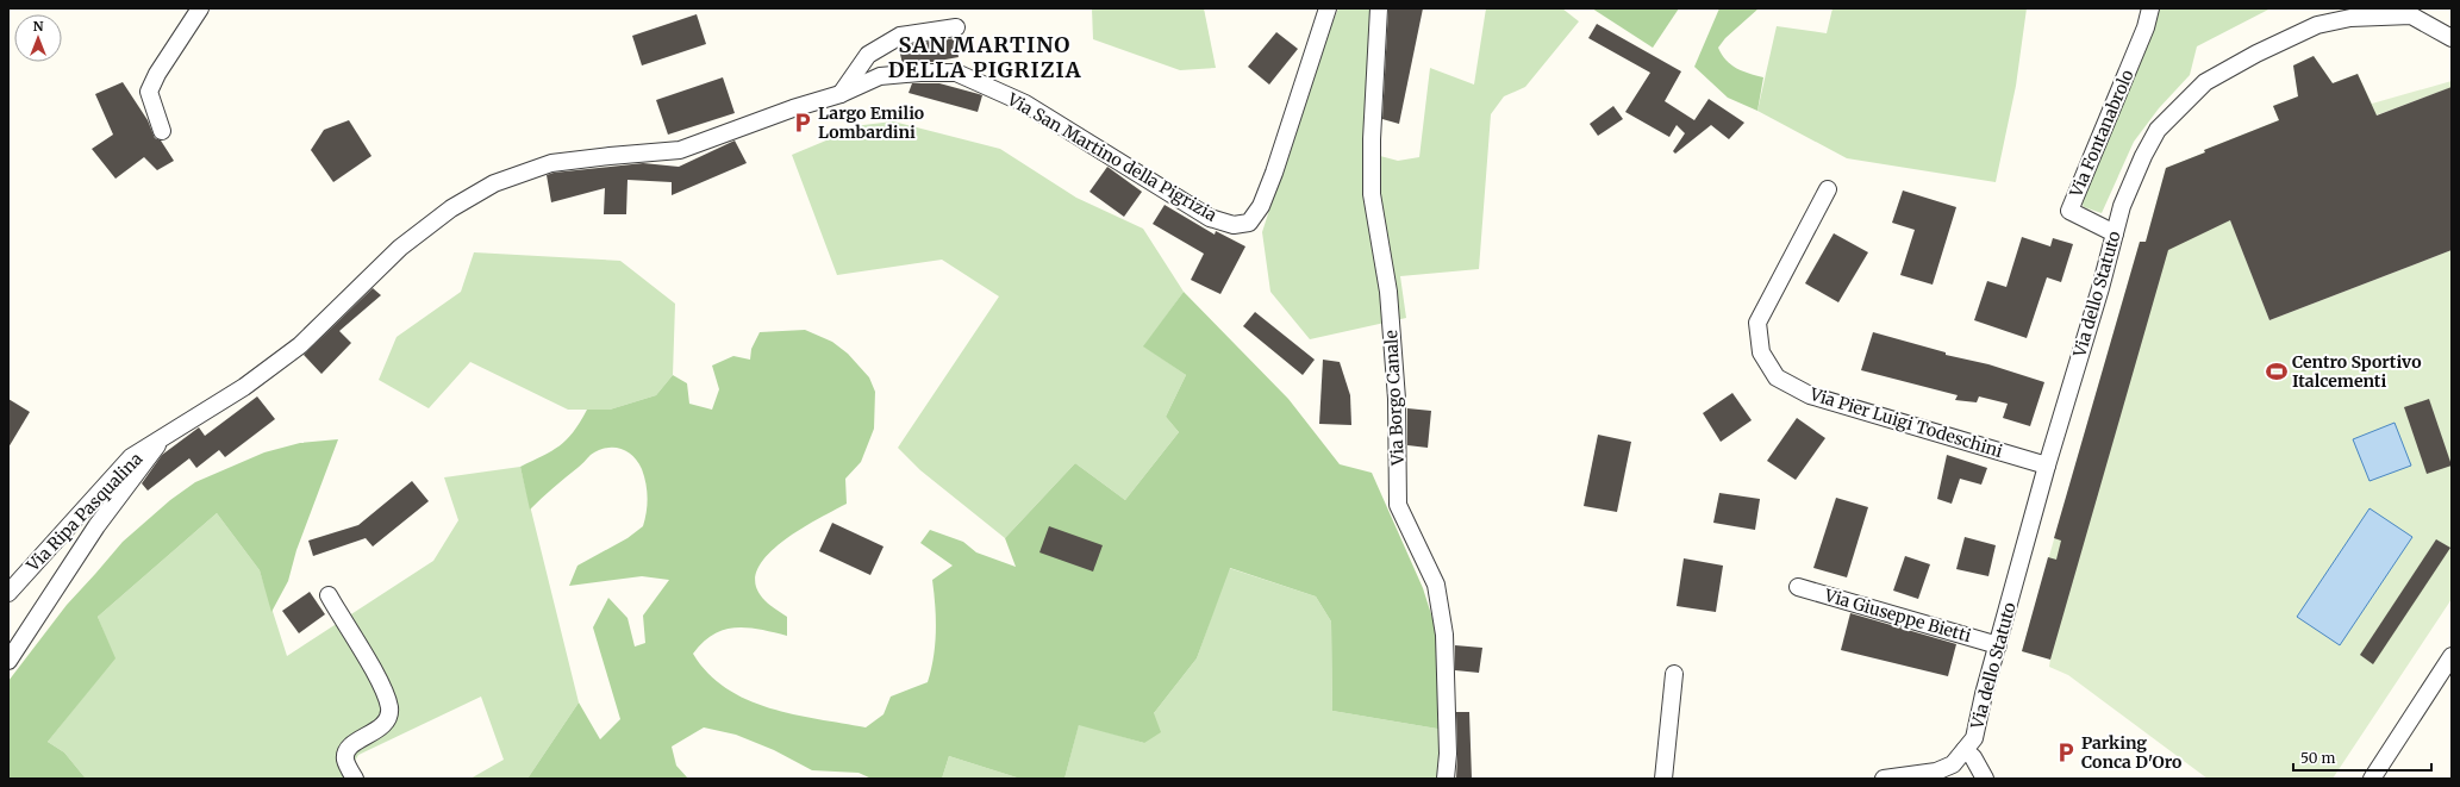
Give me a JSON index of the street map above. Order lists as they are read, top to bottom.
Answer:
{
  "streets": {
    "street": [
      "Via Fontanabrolo",
      "Via San Martino della Pigrizia",
      "Via dello Statuto",
      "Via Borgo Canale",
      "Via Pier Luigi Todeschini",
      "Via Ripa Pasqualina",
      "Via Giuseppe Bietti"
    ]
  },
  "crossings": [
    ["Via Fontanabrolo", "Via dello Statuto"],
    ["Via San Martino della Pigrizia", "Via Ripa Pasqualina"],
    ["Via dello Statuto", "Via Pier Luigi Todeschini"],
    ["Via dello Statuto", "Via Giuseppe Bietti"]
  ],
  "districts": ["SAN MARTINO DELLA PIGRIZIA"],
  "places": {
    "parking": ["Largo Emilio Lombardini", "Parking Conca D'Oro"],
    "sports": ["Centro Sportivo Italcementi"]
  },
  "scale_bar": "50 m",
  "north": "top"
}
